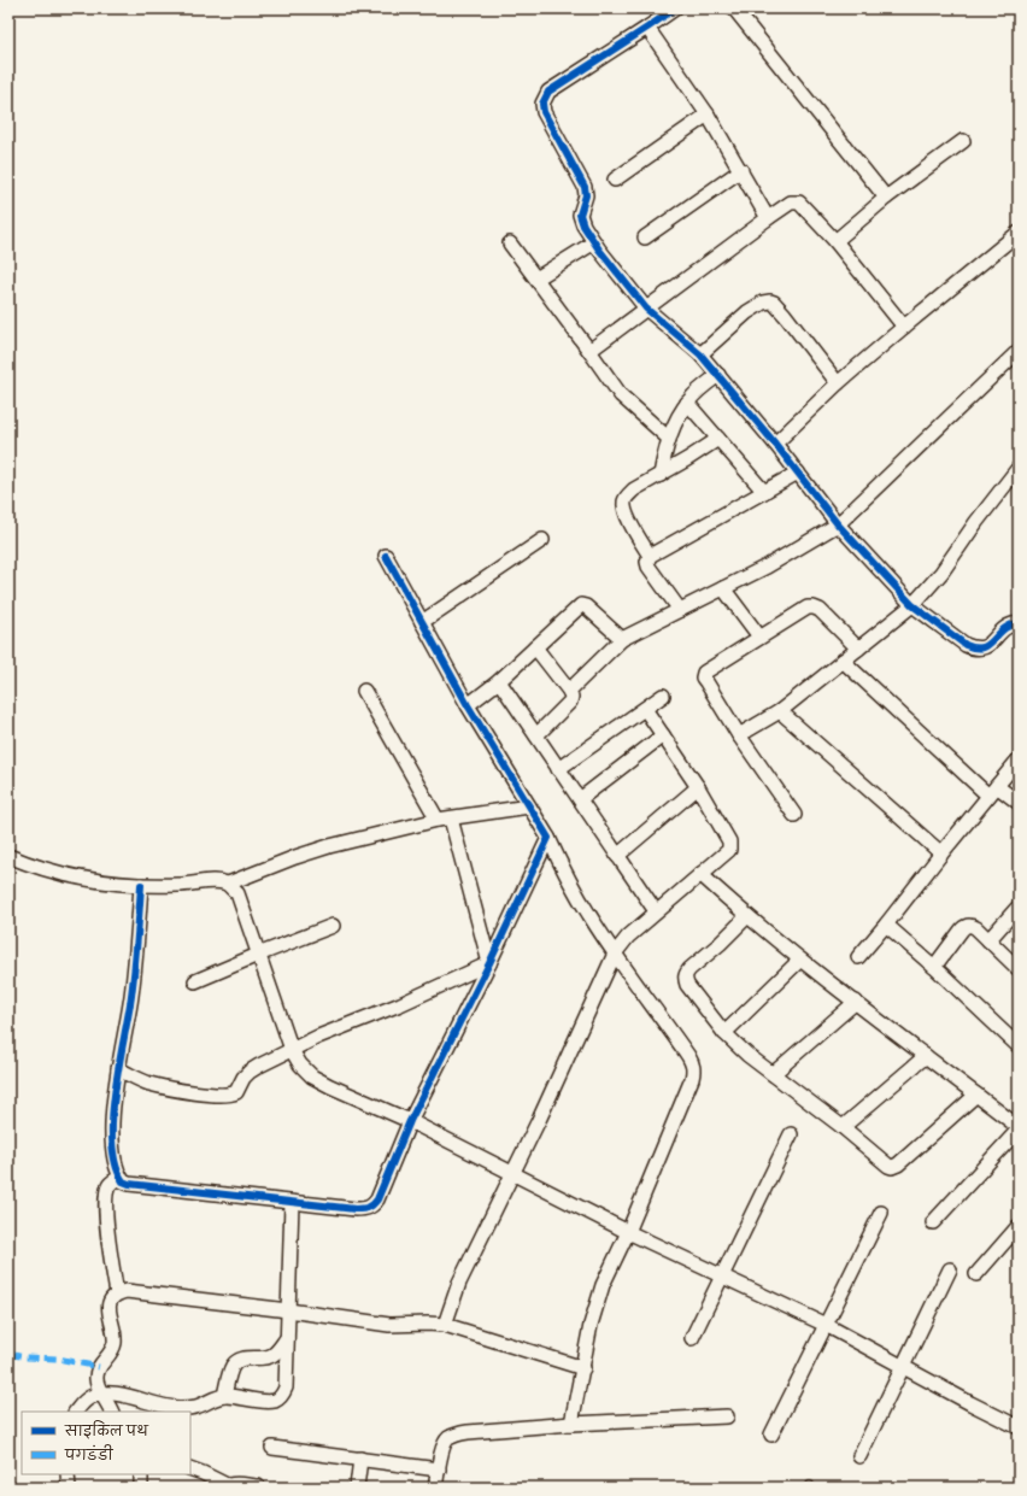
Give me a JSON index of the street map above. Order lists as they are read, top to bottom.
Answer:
{
  "legend": ["साइकिल पथ", "पगडंडी"]
}
